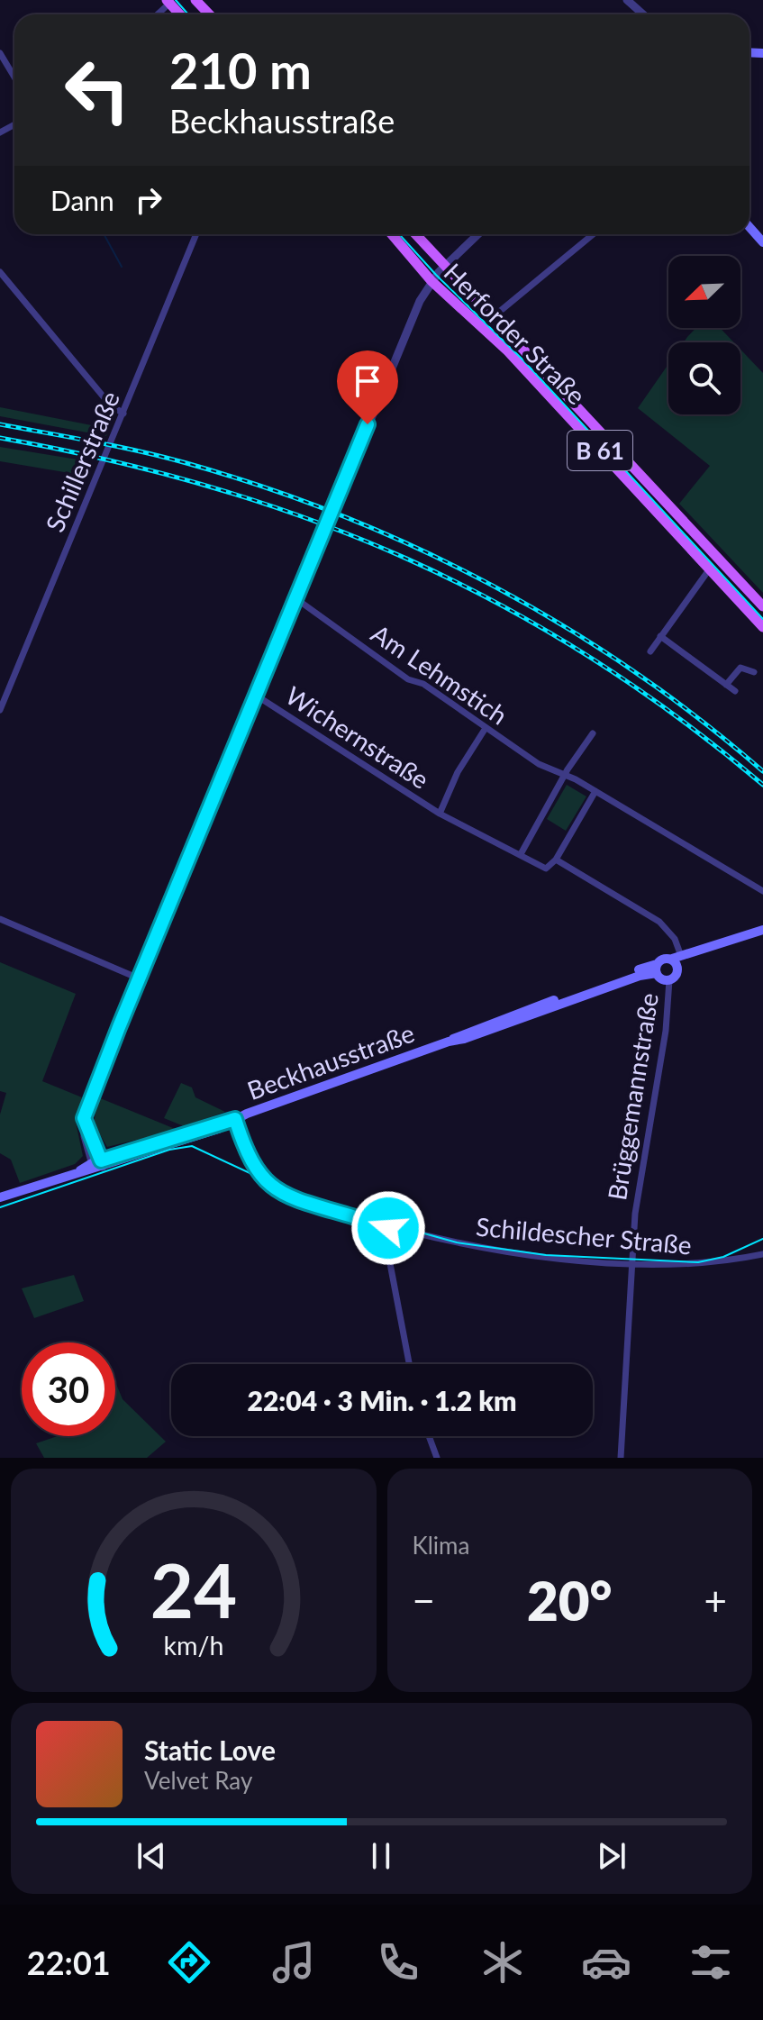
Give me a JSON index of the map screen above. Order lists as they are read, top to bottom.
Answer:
{
  "streets": {
    "main road": ["Herforder Straße", "B 61", "Beckhausstraße"],
    "street": [
      "Schillerstraße",
      "Am Lehmstich",
      "Wichernstraße",
      "Brüggemannstraße",
      "Schildescher Straße"
    ]
  },
  "crossings": [
    ["Beckhausstraße", "Brüggemannstraße"],
    ["Beckhausstraße", "Schildescher Straße"],
    ["Brüggemannstraße", "Schildescher Straße"]
  ],
  "north": "bottom left",
  "page": {
    "turn": ["210 m", "Beckhausstraße"],
    "then": "Dann",
    "limit": "30",
    "trip": "22:04 · 3 Min. · 1.2 km",
    "tile": "Klima",
    "heat": ["−", "20°", "+"],
    "song": ["Static Love", "Velvet Ray"],
    "tabs": "22:01",
    "gauge": ["24", "km/h"]
  }
}
